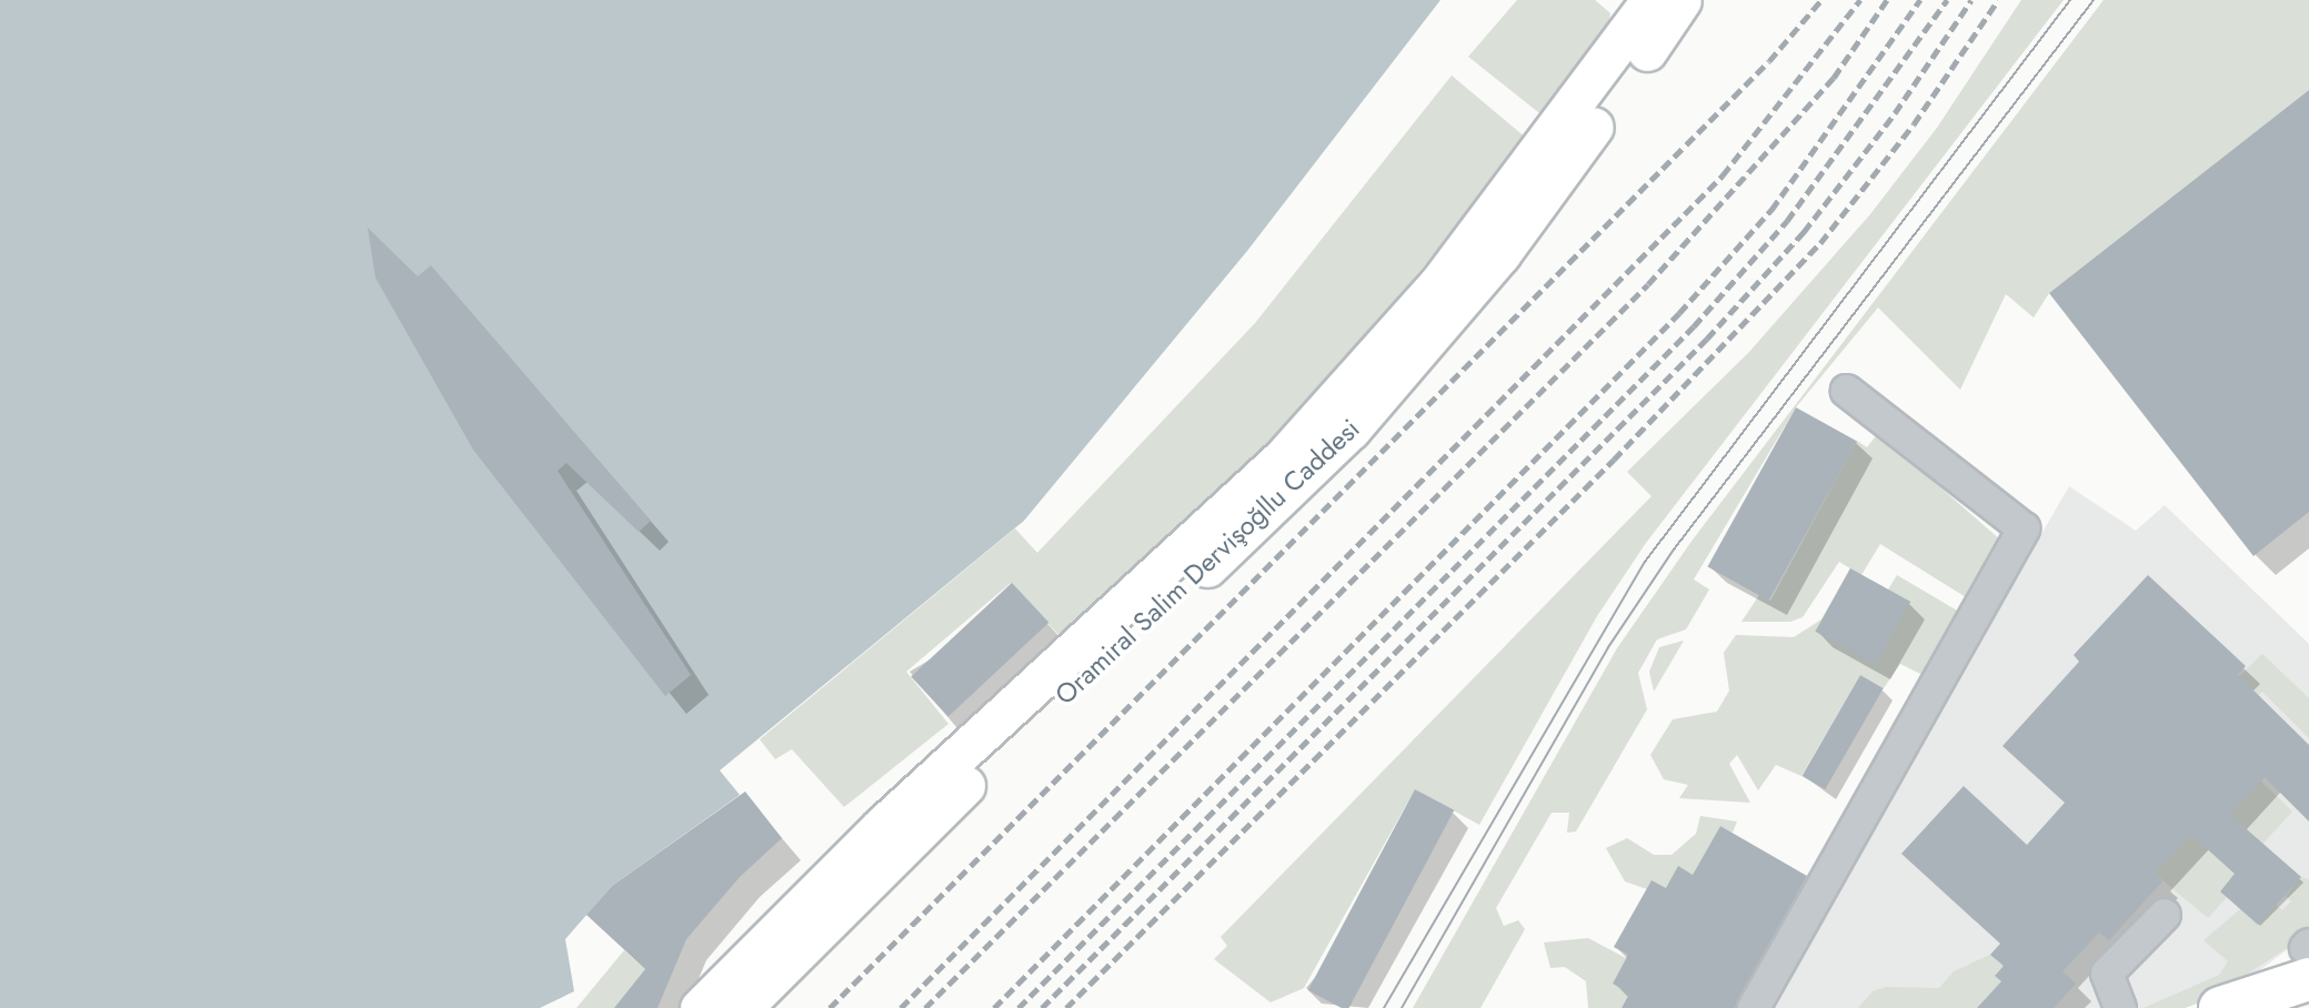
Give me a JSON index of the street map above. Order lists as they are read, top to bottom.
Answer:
{
  "streets": {
    "main road": ["Oramiral Salim Dervişoğllu Caddesi"]
  }
}
